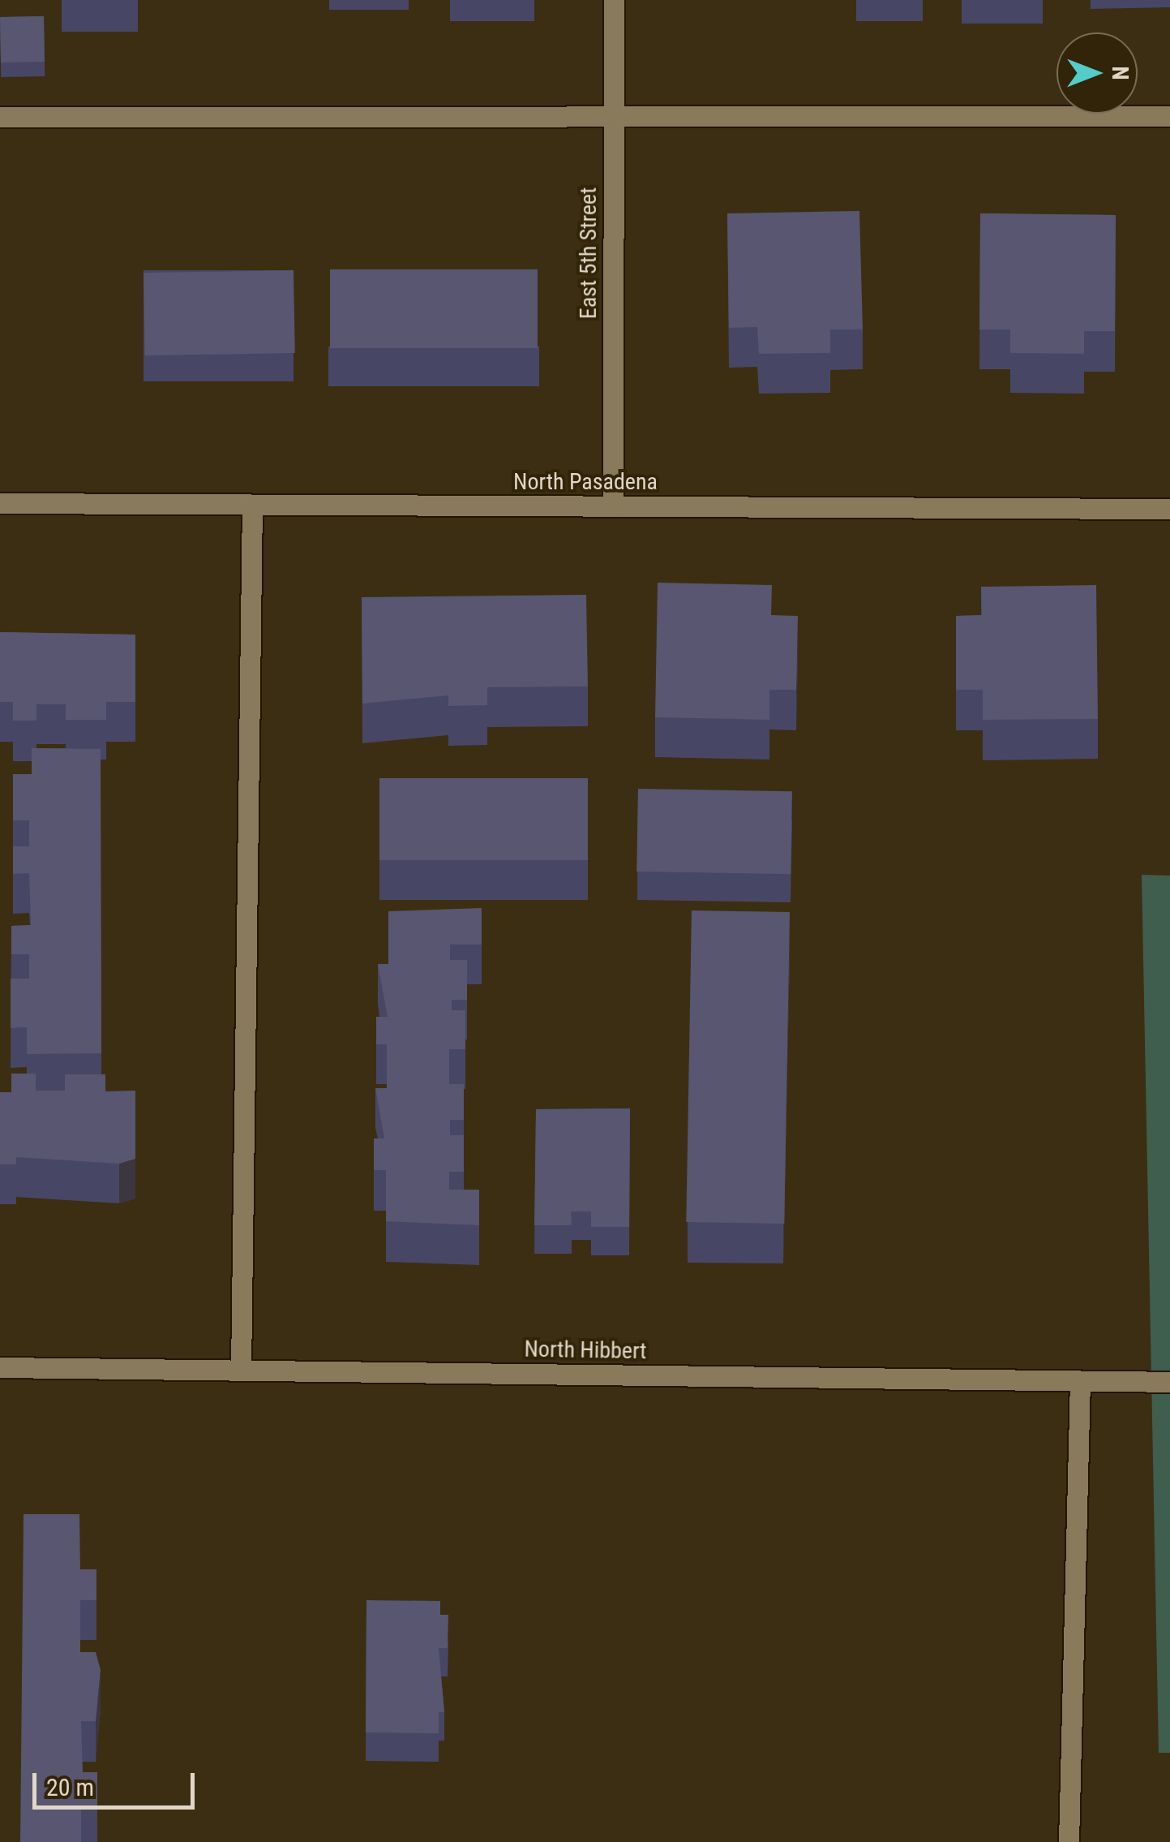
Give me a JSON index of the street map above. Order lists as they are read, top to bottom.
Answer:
{
  "streets": {
    "street": ["East 5th Street", "North Pasadena", "North Hibbert"]
  },
  "crossings": [
    ["East 5th Street", "North Pasadena"]
  ],
  "scale_bar": "20 m",
  "north": "right"
}
